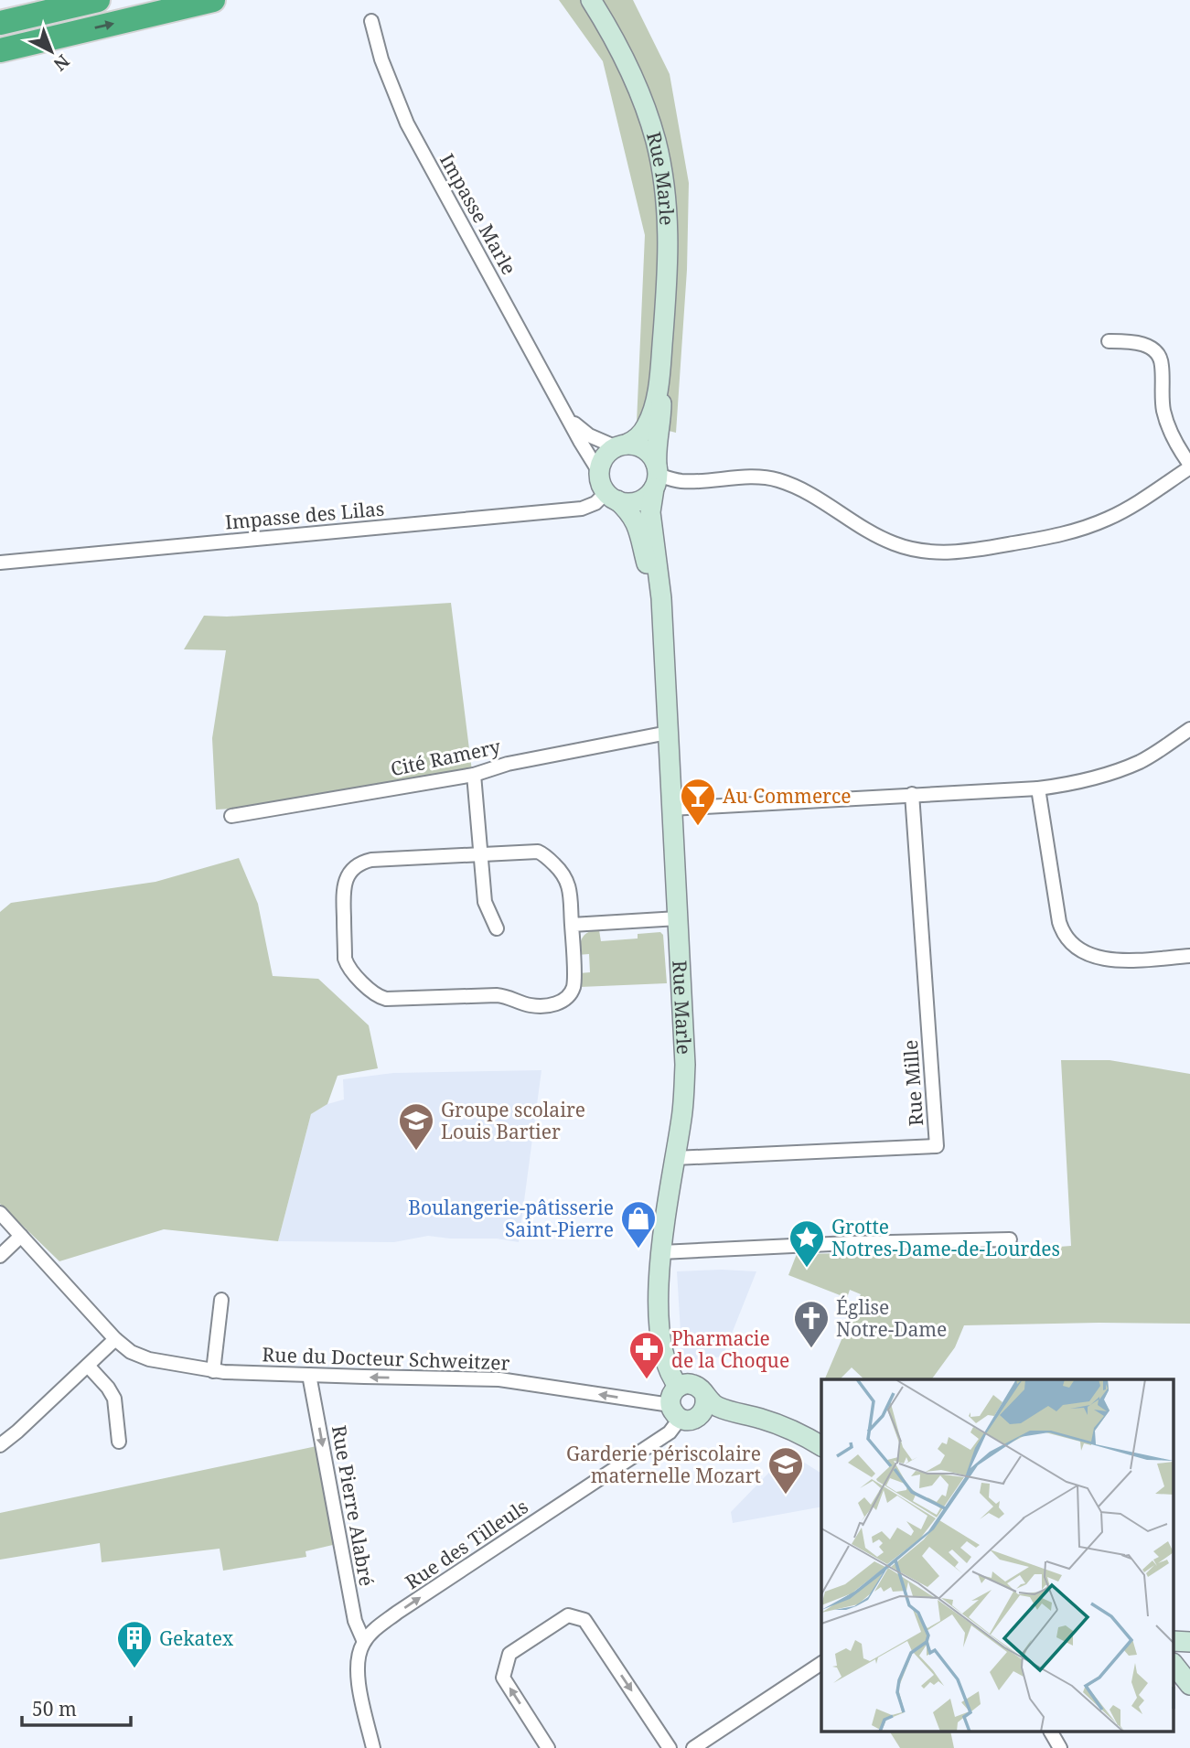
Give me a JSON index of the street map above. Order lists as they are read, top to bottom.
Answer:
{
  "streets": {
    "main road": ["Rue Marle"],
    "street": [
      "Impasse Marle",
      "Impasse des Lilas",
      "Cité Ramery",
      "Rue Mille",
      "Rue du Docteur Schweitzer",
      "Rue Pierre Alabré",
      "Rue des Tilleuls"
    ]
  },
  "crossings": [
    ["Rue Marle", "Impasse Marle"],
    ["Rue Marle", "Impasse des Lilas"],
    ["Rue Marle", "Cité Ramery"],
    ["Rue Marle", "Rue Mille"],
    ["Rue Marle", "Rue du Docteur Schweitzer"],
    ["Rue Marle", "Rue des Tilleuls"],
    ["Impasse Marle", "Impasse des Lilas"],
    ["Rue du Docteur Schweitzer", "Rue Pierre Alabré"],
    ["Rue du Docteur Schweitzer", "Rue des Tilleuls"],
    ["Rue Pierre Alabré", "Rue des Tilleuls"]
  ],
  "one_way": ["Rue du Docteur Schweitzer", "Rue Pierre Alabré", "Rue des Tilleuls"],
  "places": {
    "bar": ["Au Commerce"],
    "school or university": ["Groupe scolaire Louis Bartier", "Garderie périscolaire maternelle Mozart"],
    "shop": ["Boulangerie-pâtisserie Saint-Pierre"],
    "place": ["Grotte Notres-Dame-de-Lourdes"],
    "church": ["Église Notre-Dame"],
    "pharmacy": ["Pharmacie de la Choque"],
    "building": ["Gekatex"]
  },
  "scale_bar": "50 m",
  "north": "bottom right"
}
